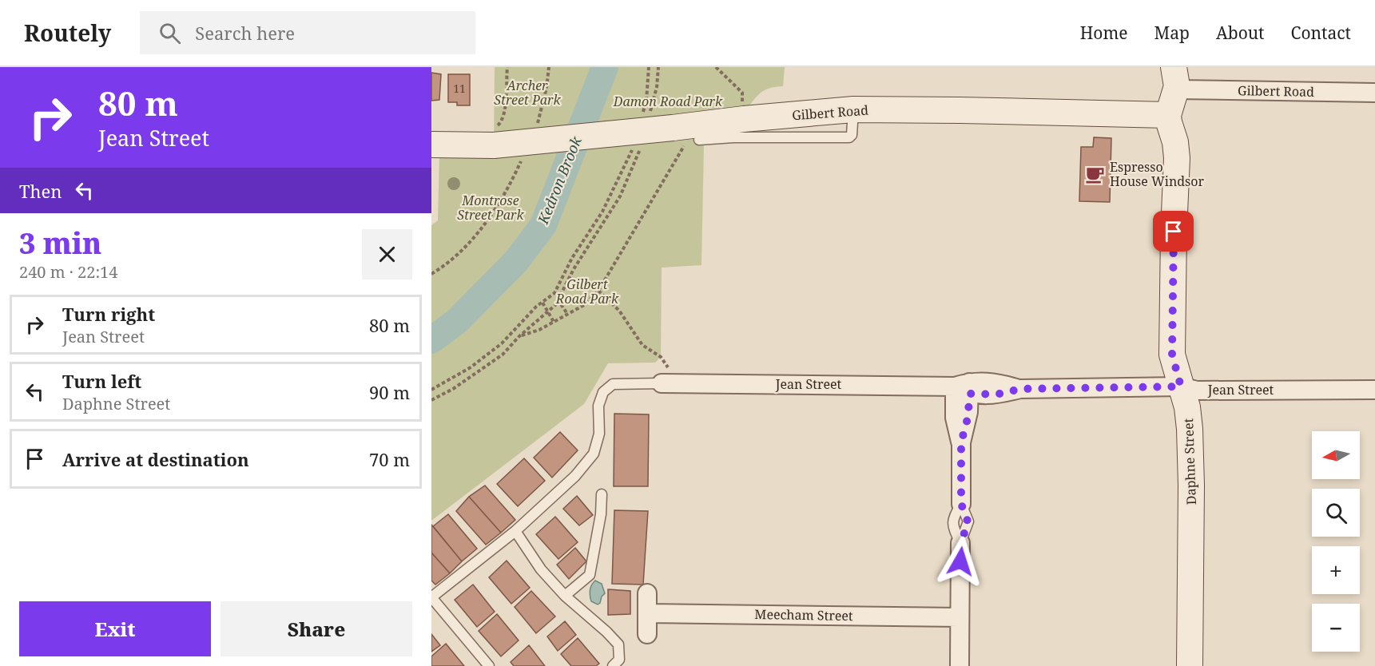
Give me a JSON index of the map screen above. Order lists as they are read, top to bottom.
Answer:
{
  "streets": {
    "street": [
      "Gilbert Road",
      "Jean Street",
      "Daphne Street",
      "Meecham Street"
    ]
  },
  "crossings": [
    ["Gilbert Road", "Daphne Street"],
    ["Jean Street", "Daphne Street"]
  ],
  "water": ["Kedron Brook"],
  "parks": [
    "Archer Street Park",
    "Damon Road Park",
    "Montrose Street Park",
    "Gilbert Road Park"
  ],
  "places": {
    "cafe": ["Espresso House Windsor"]
  },
  "house_numbers": ["11"],
  "north": "left",
  "page": {
    "header": "Routely",
    "search": "Search here",
    "nav": [
      "Home",
      "Map",
      "About",
      "Contact"
    ],
    "turn": ["80 m", "Jean Street"],
    "then": "Then",
    "heading": ["3 min", "240 m · 22:14"],
    "list": [
      {
        "name": "Turn right",
        "note": "Jean Street",
        "value": "80 m"
      },
      {
        "name": "Turn left",
        "note": "Daphne Street",
        "value": "90 m"
      },
      {
        "name": "Arrive at destination",
        "value": "70 m"
      }
    ],
    "map_buttons": ["+", "−"],
    "buttons": ["Exit", "Share"]
  }
}
